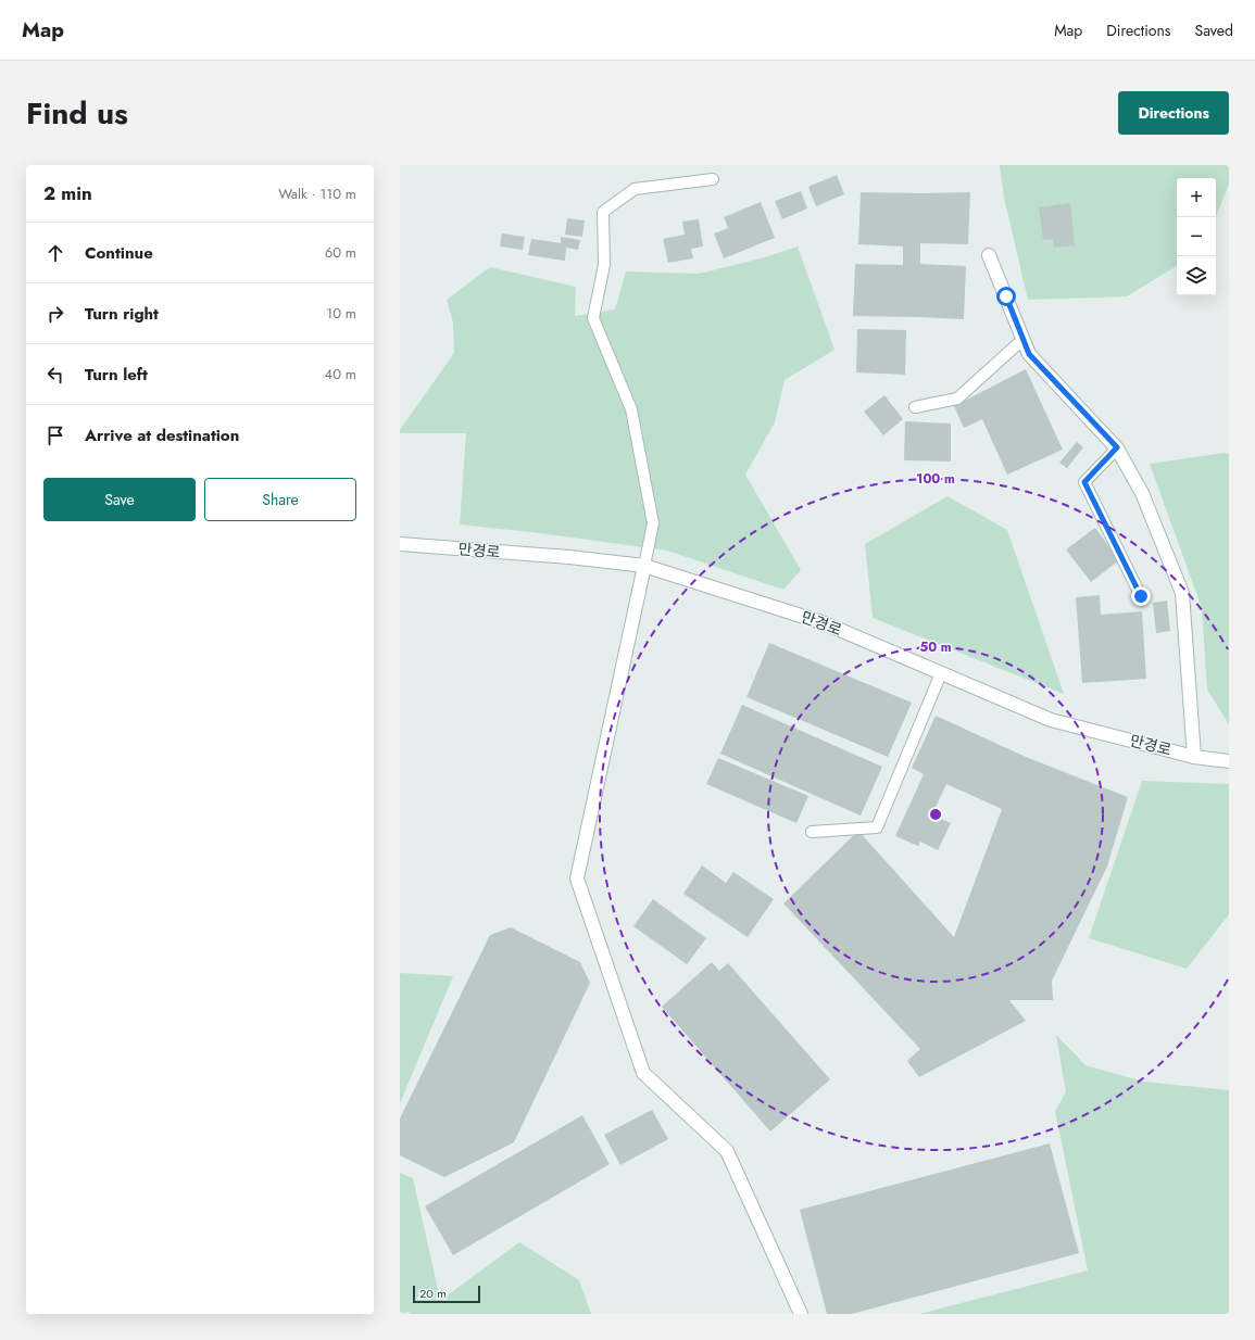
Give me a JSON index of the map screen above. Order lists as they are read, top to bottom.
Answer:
{
  "streets": {
    "street": ["만경로"]
  },
  "scale_bar": "20 m",
  "page": {
    "header": "Map",
    "nav": ["Map", "Directions", "Saved"],
    "title": "Find us",
    "buttons": [
      "Directions",
      ["Save", "Share"]
    ],
    "heading": ["2 min", "Walk · 110 m"],
    "map_buttons": ["+", "−"],
    "list": [
      ["Continue", "60 m"],
      ["Turn right", "10 m"],
      ["Turn left", "40 m"],
      "Arrive at destination"
    ],
    "scale": "20 m"
  },
  "rings": ["100 m", "50 m"]
}
